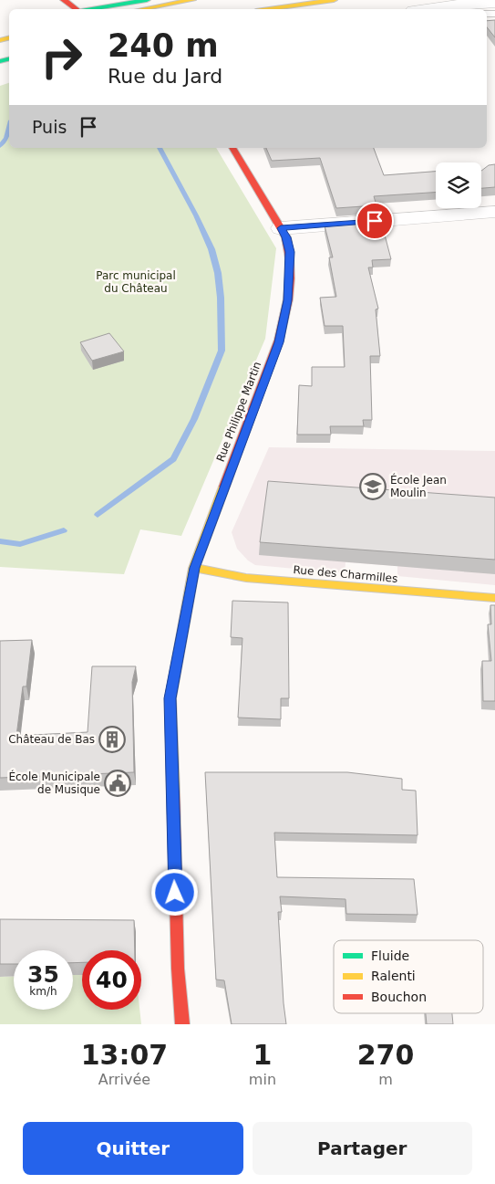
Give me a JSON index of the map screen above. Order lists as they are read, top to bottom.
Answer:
{
  "streets": {
    "main road": ["Rue Philippe Martin", "Rue des Charmilles"]
  },
  "crossings": [
    ["Rue Philippe Martin", "Rue des Charmilles"]
  ],
  "parks": ["Parc municipal du Château"],
  "places": {
    "school or university": ["École Jean Moulin"],
    "building": ["Château de Bas"],
    "public building": ["École Municipale de Musique"]
  },
  "legend": ["Fluide", "Ralenti", "Bouchon"],
  "page": {
    "turn": ["240 m", "Rue du Jard"],
    "then": "Puis",
    "speed": "35 km/h",
    "limit": "40",
    "eta": [
      "13:07",
      "Arrivée",
      "1",
      "min",
      "270",
      "m"
    ],
    "buttons": ["Quitter", "Partager"]
  }
}
